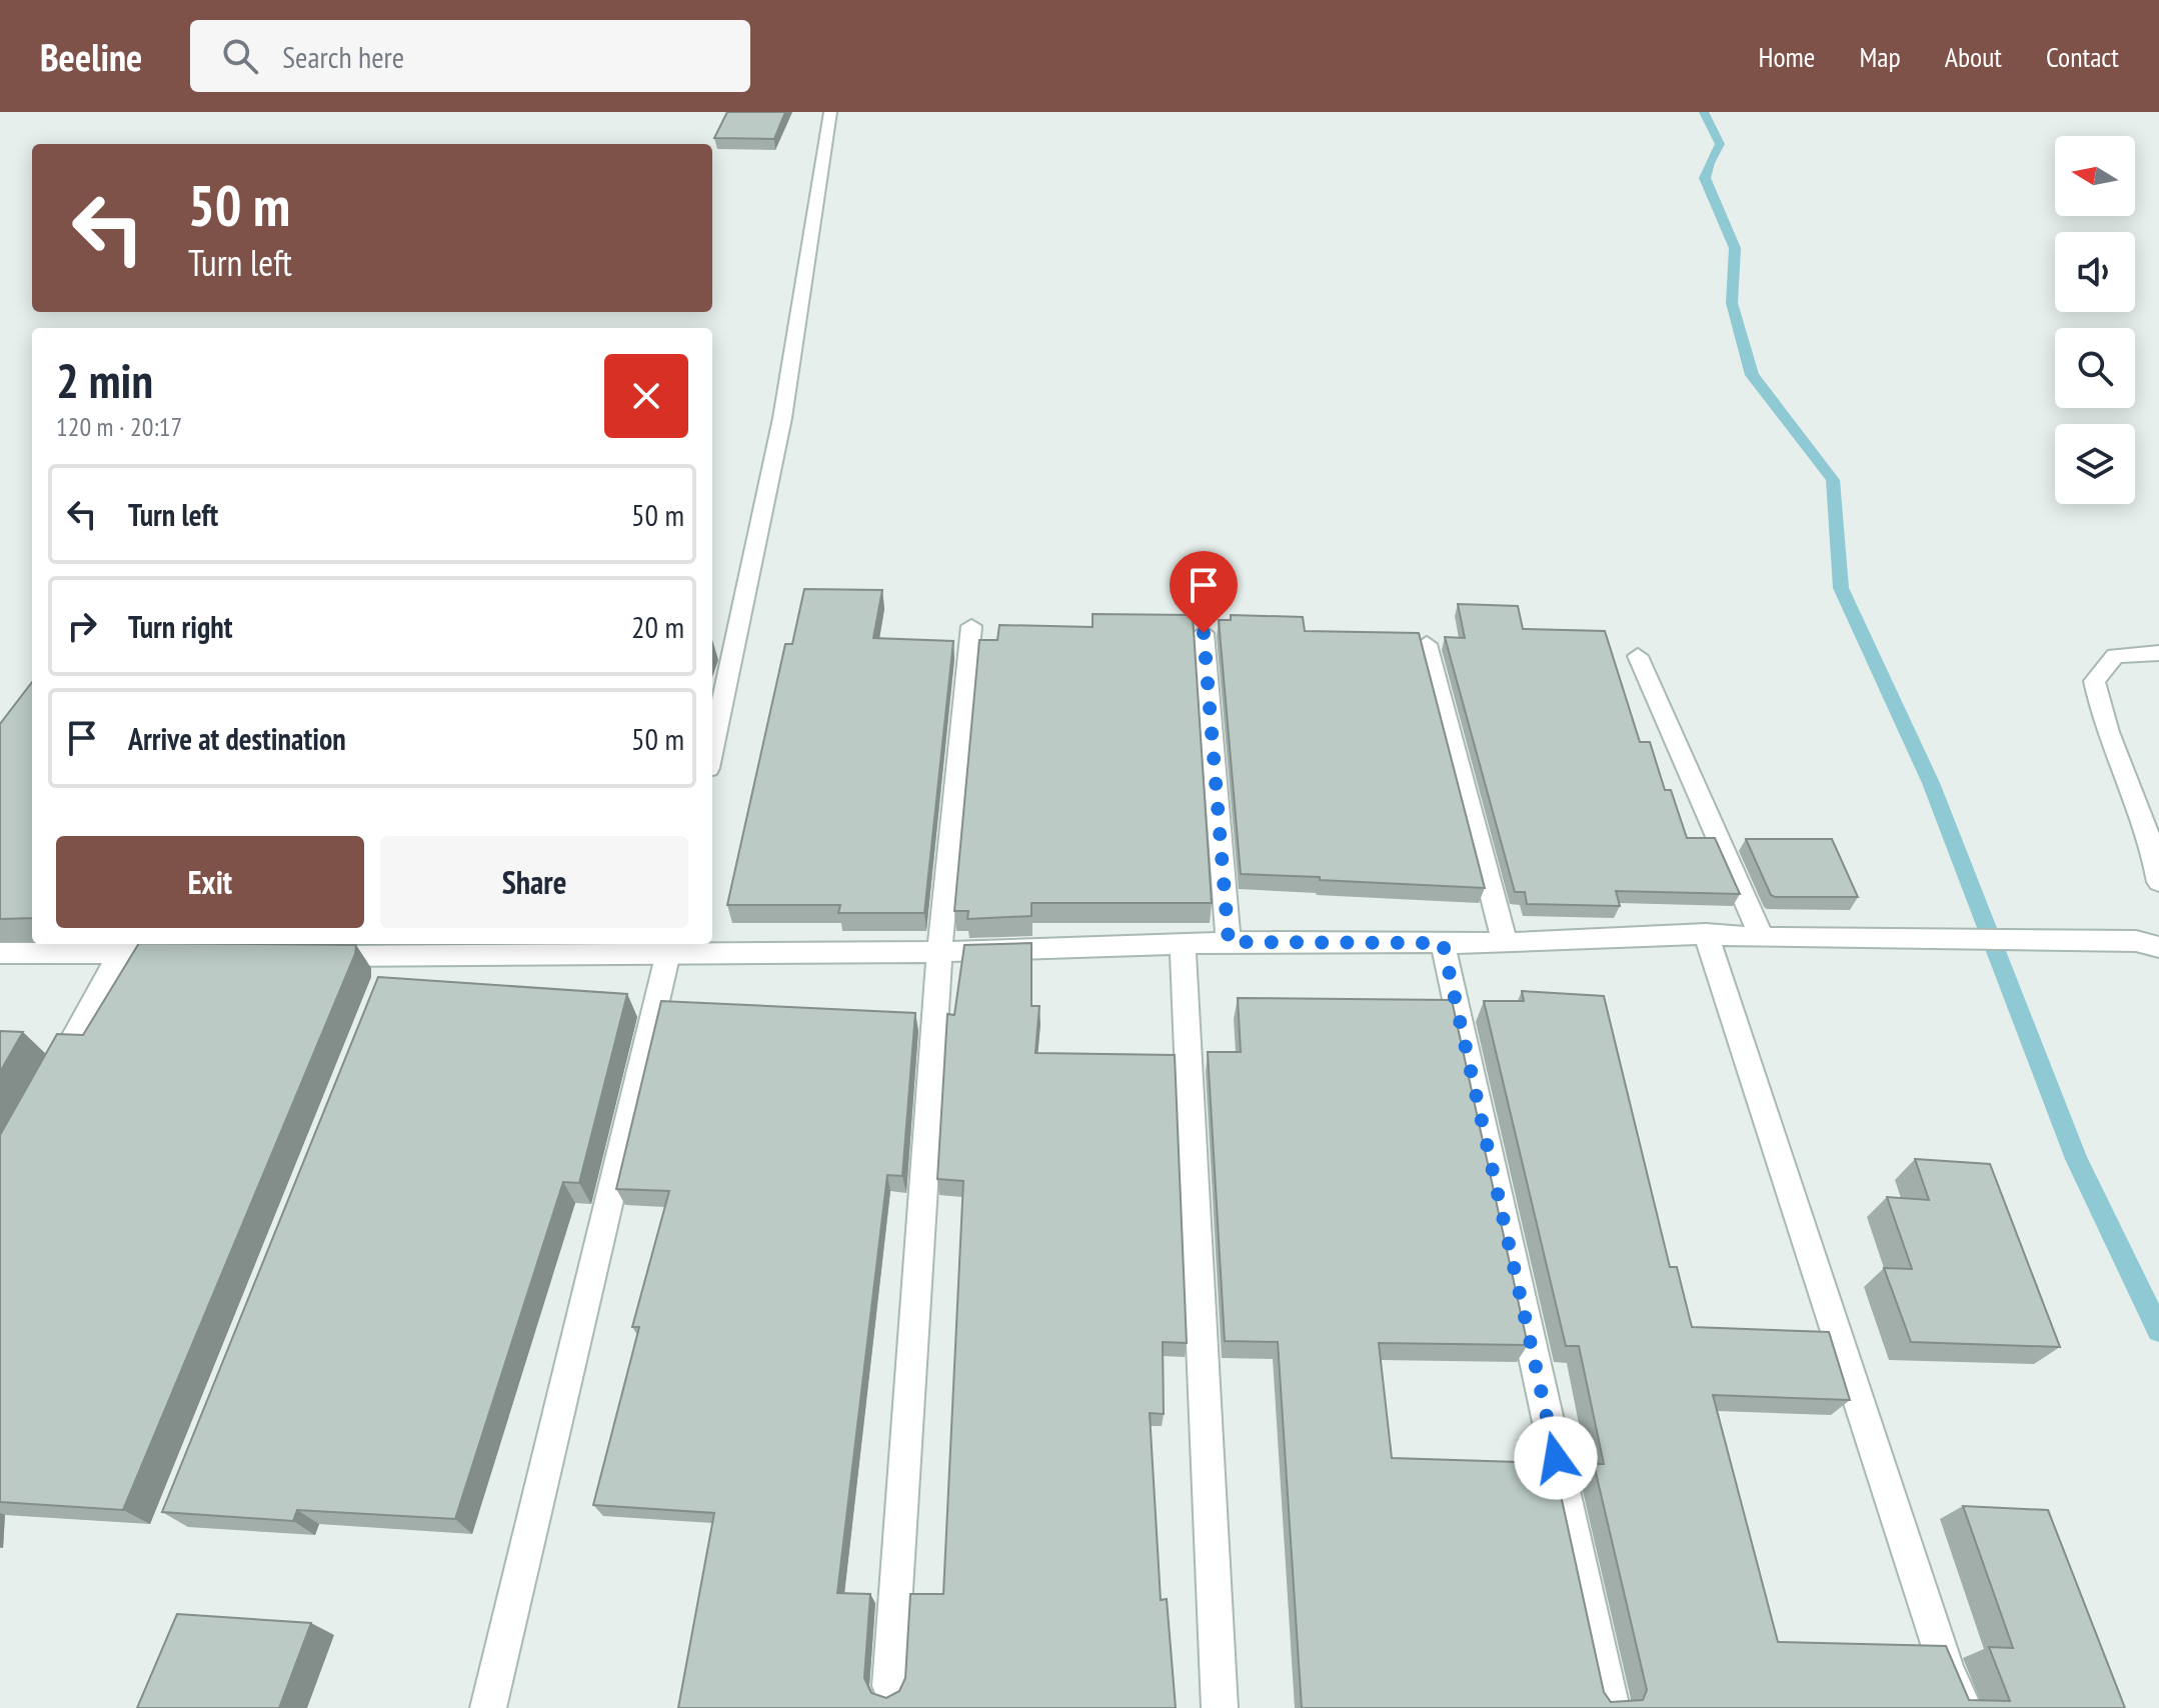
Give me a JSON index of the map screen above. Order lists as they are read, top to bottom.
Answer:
{
  "north": "left",
  "page": {
    "header": "Beeline",
    "search": "Search here",
    "nav": [
      "Home",
      "Map",
      "About",
      "Contact"
    ],
    "turn": ["50 m", "Turn left"],
    "heading": ["2 min", "120 m · 20:17"],
    "list": [
      {
        "name": "Turn left",
        "value": "50 m"
      },
      {
        "name": "Turn right",
        "value": "20 m"
      },
      {
        "name": "Arrive at destination",
        "value": "50 m"
      }
    ],
    "buttons": ["Exit", "Share"]
  }
}
